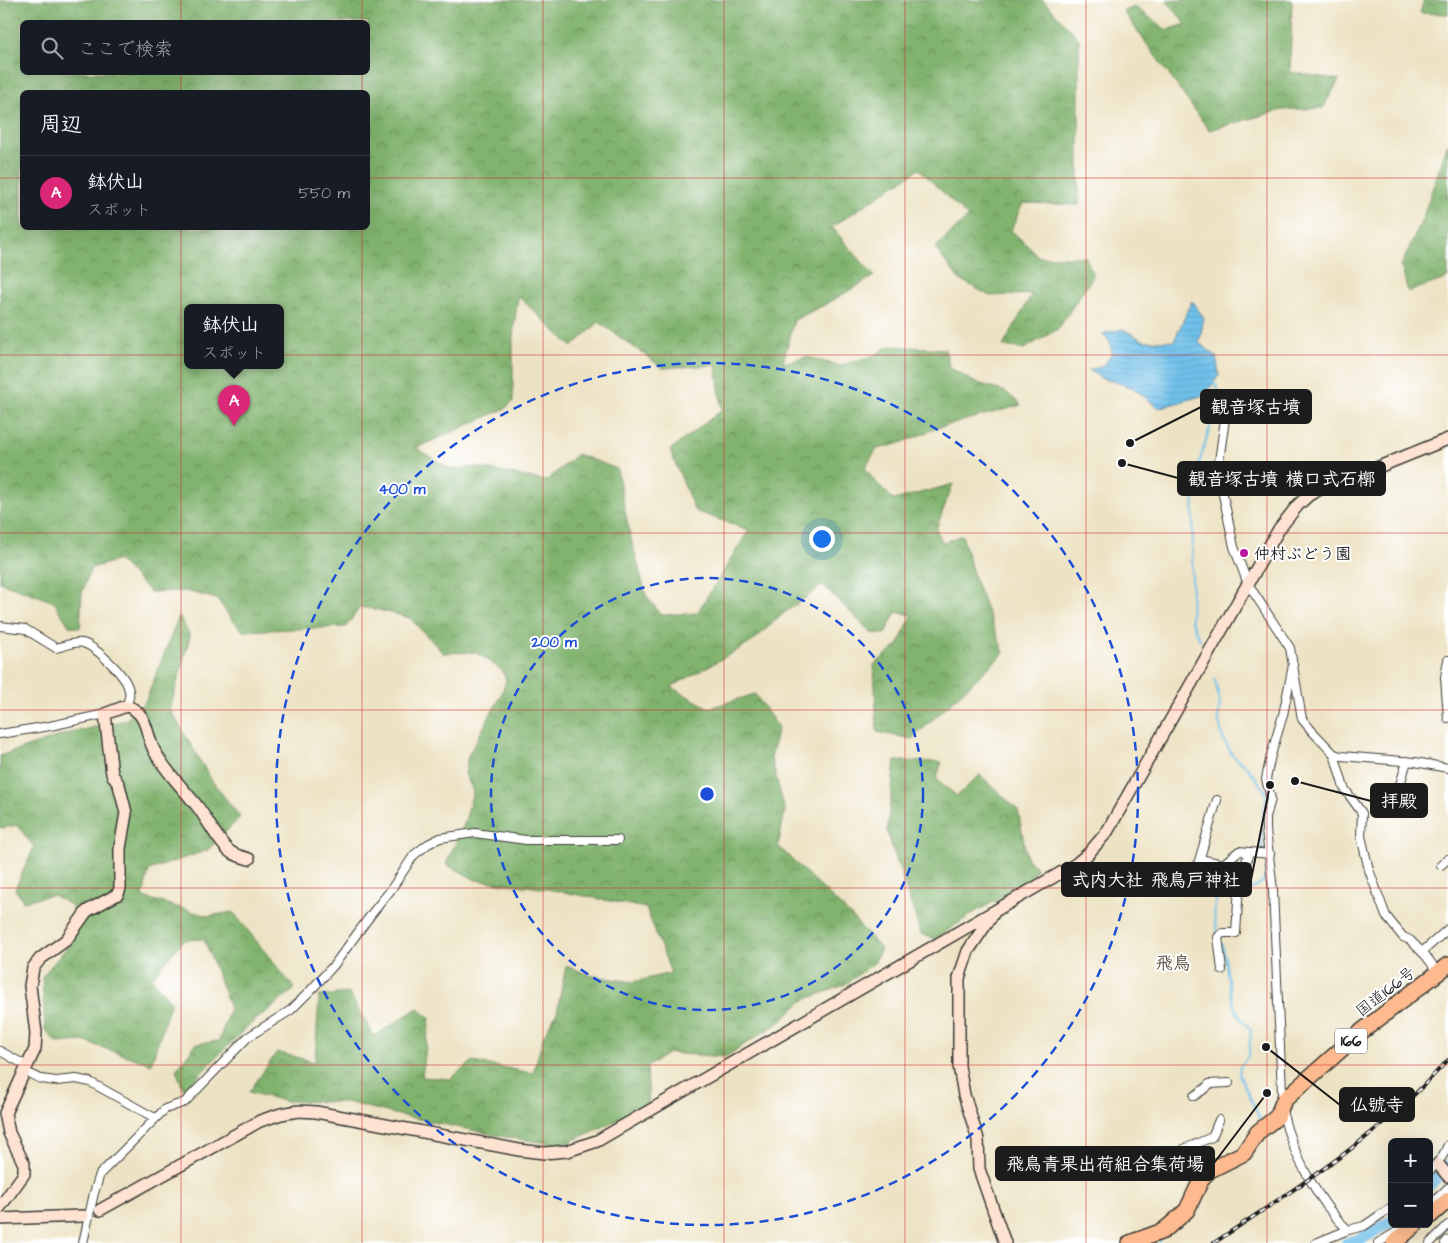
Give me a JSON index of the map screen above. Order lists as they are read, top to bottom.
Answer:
{
  "streets": {
    "highway": ["国道166号", "166"]
  },
  "districts": ["飛鳥"],
  "places": [
    "観音塚古墳",
    "観音塚古墳 横口式石槨",
    "仲村ぶどう園",
    "拝殿",
    "式内大社 飛鳥戸神社",
    "仏號寺",
    "飛鳥青果出荷組合集荷場"
  ],
  "page": {
    "search": "ここで検索",
    "heading": "周辺",
    "list": [
      {
        "mark": "A",
        "name": "鉢伏山",
        "note": "スポット",
        "value": "550 m"
      }
    ],
    "popup": ["鉢伏山", "スポット"],
    "pins": "A",
    "map_buttons": ["+", "−"]
  },
  "rings": ["400 m", "200 m"]
}
